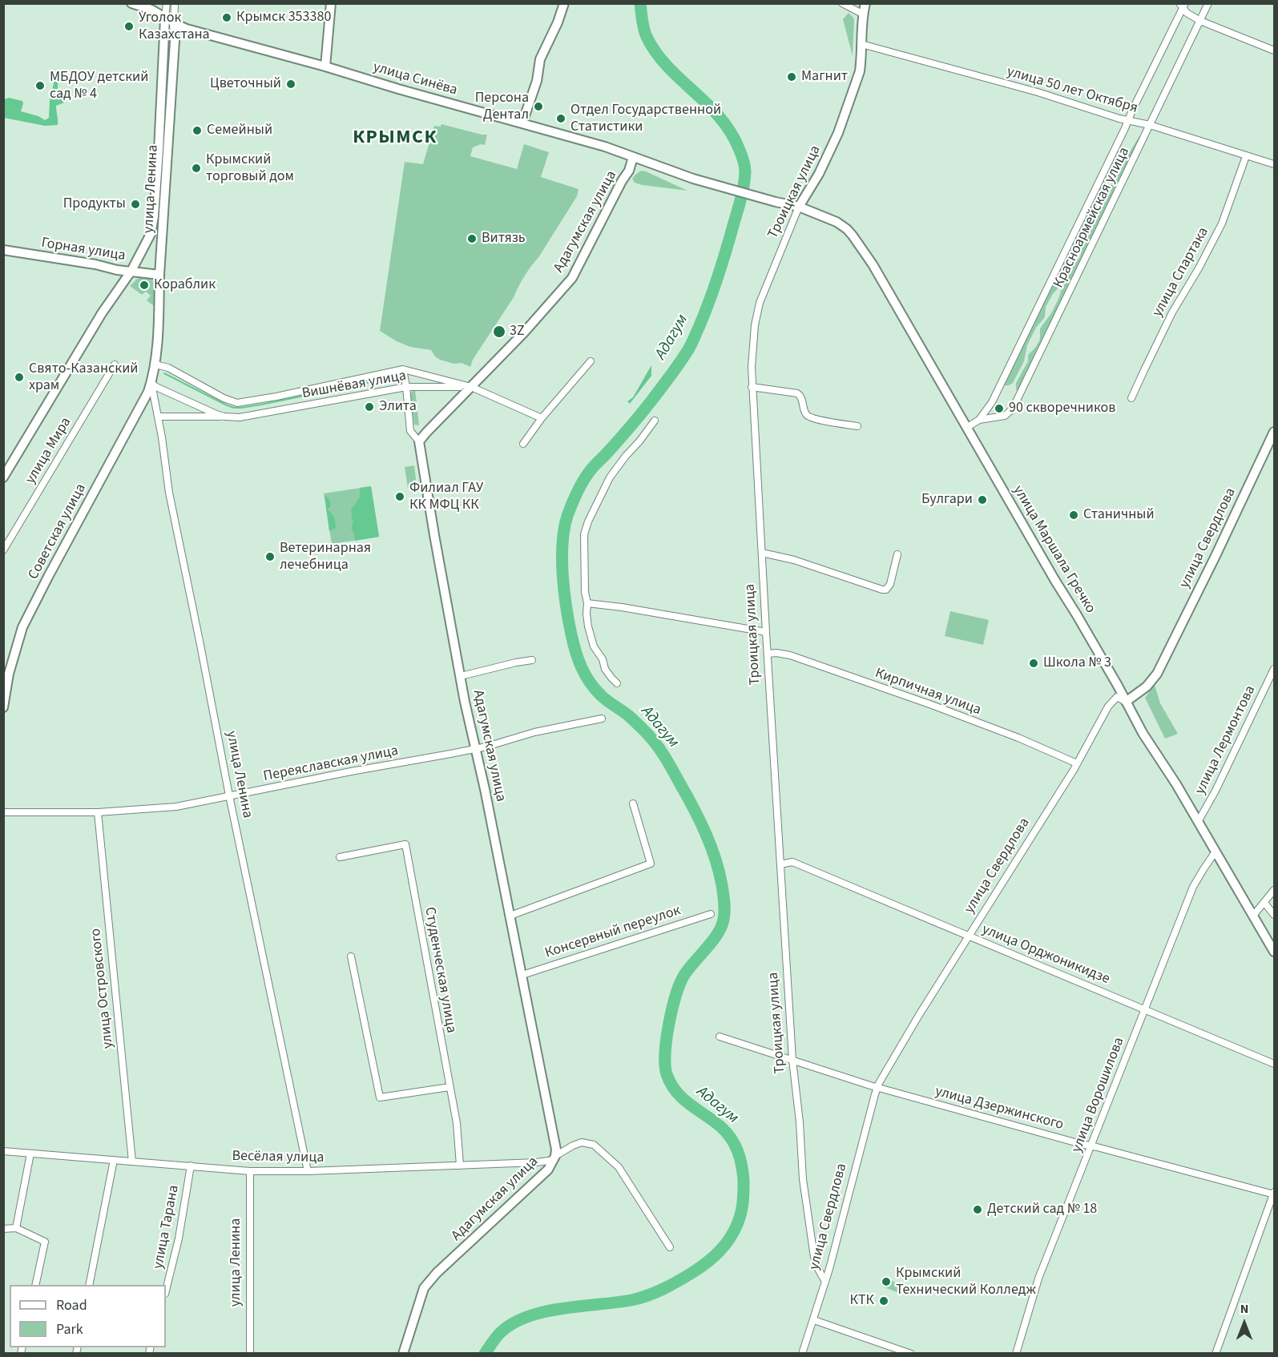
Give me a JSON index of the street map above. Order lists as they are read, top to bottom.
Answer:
{
  "streets": {
    "main road": [
      "улица Синёва",
      "улица Ленина",
      "Троицкая улица",
      "Адагумская улица",
      "Горная улица",
      "Советская улица",
      "улица Свердлова",
      "улица Маршала Гречко"
    ],
    "street": [
      "улица 50 лет Октября",
      "Красноармейская улица",
      "улица Спартака",
      "Вишнёвая улица",
      "улица Мира",
      "Кирпичная улица",
      "улица Лермонтова",
      "Переяславская улица",
      "Консервный переулок",
      "улица Орджоникидзе",
      "Студенческая улица",
      "улица Островского",
      "улица Ворошилова",
      "улица Дзержинского",
      "Весёлая улица",
      "улица Тарана"
    ]
  },
  "crossings": [
    ["улица Синёва", "улица Ленина"],
    ["улица Синёва", "Адагумская улица"],
    ["улица Синёва", "улица Маршала Гречко"],
    ["улица 50 лет Октября", "Троицкая улица"],
    ["улица 50 лет Октября", "Красноармейская улица"],
    ["улица 50 лет Октября", "улица Спартака"],
    ["улица Ленина", "Горная улица"],
    ["улица Ленина", "Вишнёвая улица"],
    ["улица Ленина", "Советская улица"],
    ["улица Ленина", "Переяславская улица"],
    ["улица Ленина", "Весёлая улица"],
    ["Троицкая улица", "улица Свердлова"],
    ["Троицкая улица", "улица Маршала Гречко"],
    ["Троицкая улица", "Кирпичная улица"],
    ["Троицкая улица", "улица Орджоникидзе"],
    ["Троицкая улица", "улица Дзержинского"],
    ["Красноармейская улица", "улица Маршала Гречко"],
    ["Адагумская улица", "Вишнёвая улица"],
    ["Адагумская улица", "Переяславская улица"],
    ["Адагумская улица", "Консервный переулок"],
    ["Адагумская улица", "Весёлая улица"],
    ["Вишнёвая улица", "Советская улица"],
    ["улица Свердлова", "улица Маршала Гречко"],
    ["улица Свердлова", "Кирпичная улица"],
    ["улица Свердлова", "улица Орджоникидзе"],
    ["улица Свердлова", "улица Дзержинского"],
    ["улица Маршала Гречко", "улица Лермонтова"],
    ["улица Маршала Гречко", "улица Ворошилова"],
    ["Переяславская улица", "улица Островского"],
    ["улица Орджоникидзе", "улица Ворошилова"],
    ["Студенческая улица", "Весёлая улица"],
    ["улица Островского", "Весёлая улица"],
    ["улица Ворошилова", "улица Дзержинского"],
    ["Весёлая улица", "улица Тарана"]
  ],
  "districts": ["КРЫМСК"],
  "water": ["Адагум"],
  "places": [
    "Крымск 353380",
    "Уголок Казахстана",
    "Магнит",
    "Цветочный",
    "МБДОУ детский сад № 4",
    "Персона Дентал",
    "Отдел Государственной Статистики",
    "Семейный",
    "Крымский торговый дом",
    "Продукты",
    "Витязь",
    "Кораблик",
    "3Z",
    "Свято-Казанский храм",
    "Элита",
    "90 скворечников",
    "Филиал ГАУ КК МФЦ КК",
    "Булгари",
    "Станичный",
    "Ветеринарная лечебница",
    "Школа № 3",
    "Детский сад № 18",
    "Крымский Технический Колледж",
    "КТК"
  ],
  "legend": ["Road", "Park"],
  "north": "top"
}
